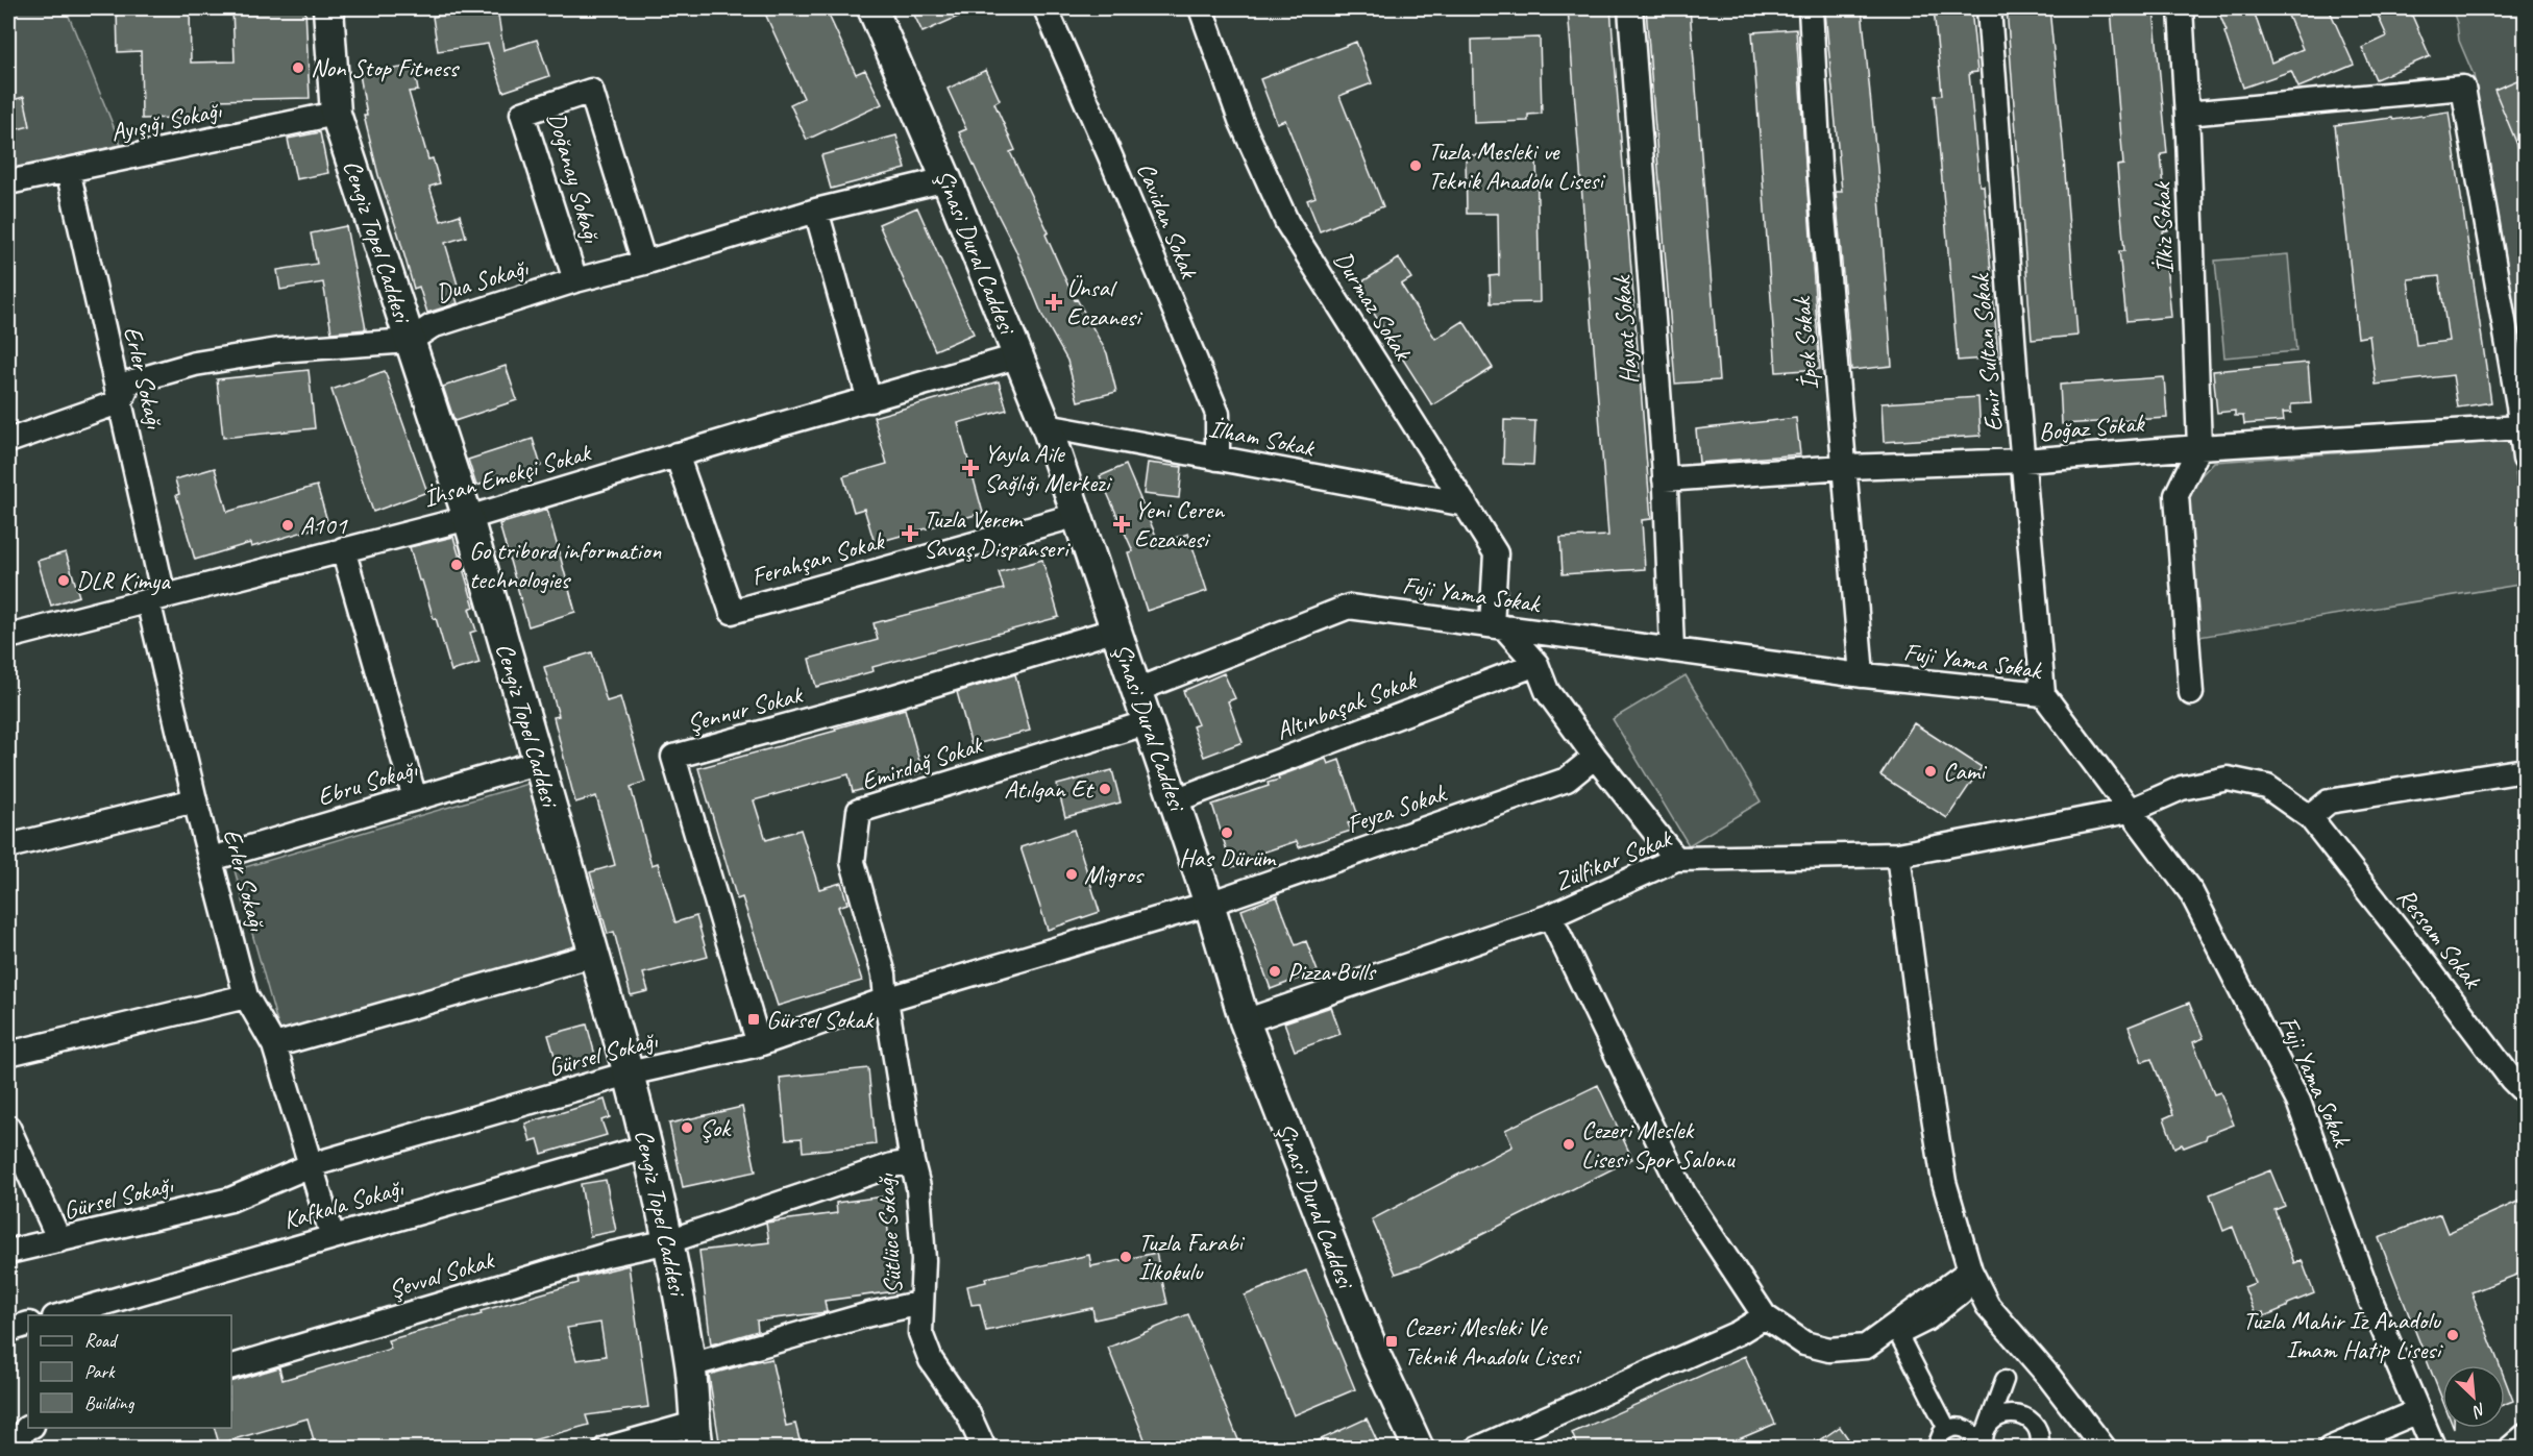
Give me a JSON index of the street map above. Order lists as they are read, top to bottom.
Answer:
{
  "streets": {
    "street": [
      "Ayışığı Sokağı",
      "Doğanay Sokağı",
      "Cavidan Sokak",
      "İlkiz Sokak",
      "Cengiz Topel Caddesi",
      "Şinasi Dural Caddesi",
      "Dua Sokağı",
      "Durmaz Sokak",
      "Hayat Sokak",
      "İpek Sokak",
      "Emir Sultan Sokak",
      "Erler Sokağı",
      "Boğaz Sokak",
      "İlham Sokak",
      "İhsan Emekçi Sokak",
      "Ferahşan Sokak",
      "Fuji Yama Sokak",
      "Altınbaşak Sokak",
      "Şennur Sokak",
      "Emirdağ Sokak",
      "Ebru Sokağı",
      "Feyza Sokak",
      "Zülfikar Sokak",
      "Ressam Sokak",
      "Gürsel Sokağı",
      "Kafkala Sokağı",
      "Sütlüce Sokağı",
      "Şevval Sokak"
    ]
  },
  "crossings": [
    ["Ayışığı Sokağı", "Cengiz Topel Caddesi"],
    ["Ayışığı Sokağı", "Erler Sokağı"],
    ["Doğanay Sokağı", "Dua Sokağı"],
    ["Cavidan Sokak", "İlham Sokak"],
    ["İlkiz Sokak", "Boğaz Sokak"],
    ["Cengiz Topel Caddesi", "Dua Sokağı"],
    ["Cengiz Topel Caddesi", "İhsan Emekçi Sokak"],
    ["Cengiz Topel Caddesi", "Ebru Sokağı"],
    ["Cengiz Topel Caddesi", "Gürsel Sokağı"],
    ["Cengiz Topel Caddesi", "Kafkala Sokağı"],
    ["Cengiz Topel Caddesi", "Şevval Sokak"],
    ["Şinasi Dural Caddesi", "Dua Sokağı"],
    ["Şinasi Dural Caddesi", "İlham Sokak"],
    ["Şinasi Dural Caddesi", "İhsan Emekçi Sokak"],
    ["Şinasi Dural Caddesi", "Ferahşan Sokak"],
    ["Şinasi Dural Caddesi", "Fuji Yama Sokak"],
    ["Şinasi Dural Caddesi", "Altınbaşak Sokak"],
    ["Şinasi Dural Caddesi", "Şennur Sokak"],
    ["Şinasi Dural Caddesi", "Emirdağ Sokak"],
    ["Şinasi Dural Caddesi", "Feyza Sokak"],
    ["Şinasi Dural Caddesi", "Zülfikar Sokak"],
    ["Şinasi Dural Caddesi", "Gürsel Sokağı"],
    ["Dua Sokağı", "Erler Sokağı"],
    ["Durmaz Sokak", "İlham Sokak"],
    ["Durmaz Sokak", "Fuji Yama Sokak"],
    ["Hayat Sokak", "Boğaz Sokak"],
    ["Hayat Sokak", "Fuji Yama Sokak"],
    ["İpek Sokak", "Boğaz Sokak"],
    ["İpek Sokak", "Fuji Yama Sokak"],
    ["Emir Sultan Sokak", "Boğaz Sokak"],
    ["Emir Sultan Sokak", "Fuji Yama Sokak"],
    ["Erler Sokağı", "İhsan Emekçi Sokak"],
    ["Erler Sokağı", "Ebru Sokağı"],
    ["Erler Sokağı", "Gürsel Sokağı"],
    ["Erler Sokağı", "Kafkala Sokağı"],
    ["İhsan Emekçi Sokak", "Ferahşan Sokak"],
    ["Fuji Yama Sokak", "Zülfikar Sokak"],
    ["Fuji Yama Sokak", "Ressam Sokak"],
    ["Şennur Sokak", "Gürsel Sokağı"],
    ["Emirdağ Sokak", "Gürsel Sokağı"],
    ["Emirdağ Sokak", "Sütlüce Sokağı"],
    ["Feyza Sokak", "Gürsel Sokağı"],
    ["Zülfikar Sokak", "Ressam Sokak"],
    ["Gürsel Sokağı", "Sütlüce Sokağı"],
    ["Sütlüce Sokağı", "Şevval Sokak"]
  ],
  "places": {
    "other": [
      "Non Stop Fitness",
      "Tuzla Mesleki ve Teknik Anadolu Lisesi",
      "A101",
      "Go tribord information technologies",
      "DLR Kimya",
      "Cami",
      "Atılgan Et",
      "Has Dürüm",
      "Migros",
      "Pizza Bulls",
      "Şok",
      "Cezeri Meslek Lisesi Spor Salonu",
      "Tuzla Farabi İlkokulu",
      "Tuzla Mahir Iz Anadolu Imam Hatip Lisesi"
    ],
    "health": [
      "Ünsal Eczanesi",
      "Yayla Aile Sağlığı Merkezi",
      "Yeni Ceren Eczanesi",
      "Tuzla Verem Savaş Dispanseri"
    ],
    "transit": ["Gürsel Sokak", "Cezeri Mesleki Ve Teknik Anadolu Lisesi"]
  },
  "legend": ["Road", "Park", "Building"],
  "north": "bottom right"
}
